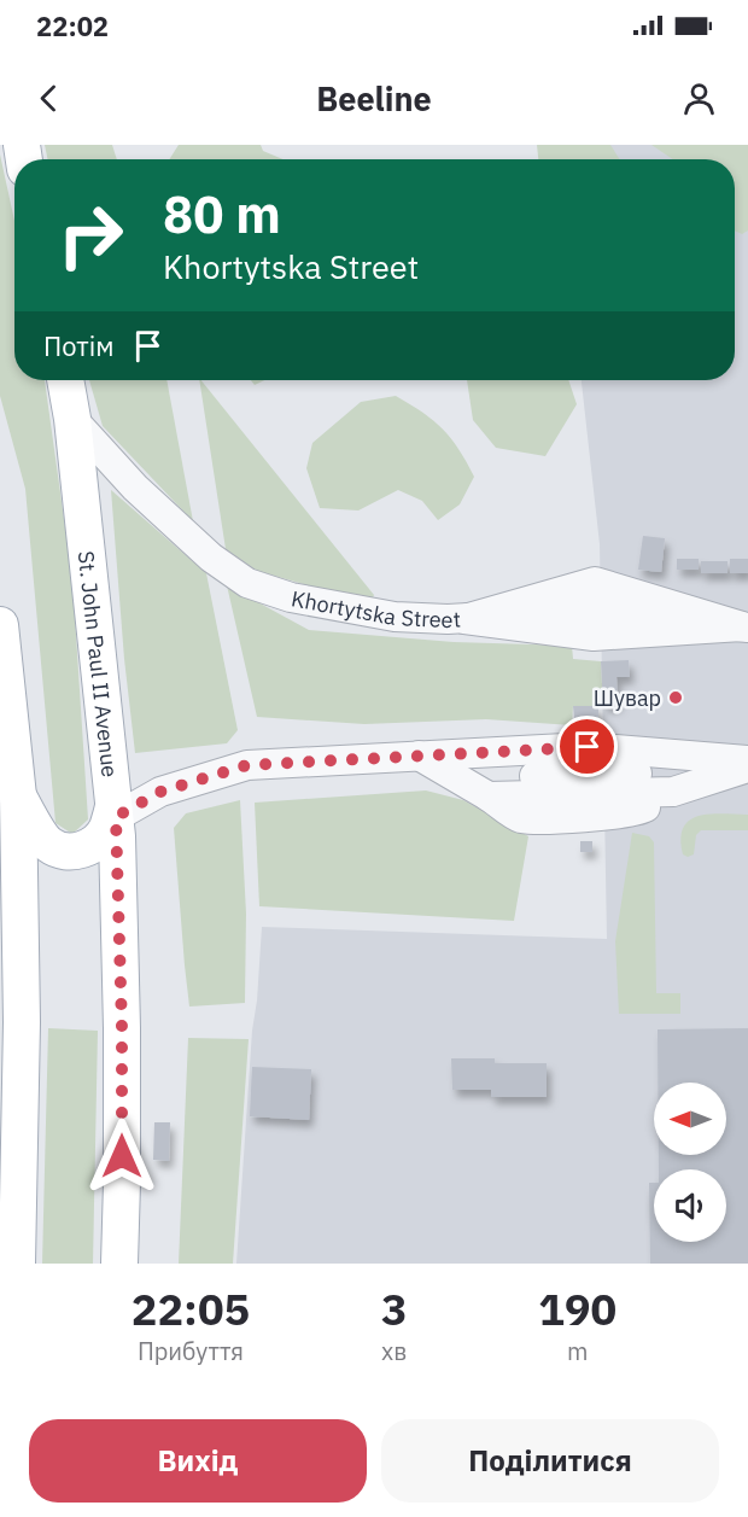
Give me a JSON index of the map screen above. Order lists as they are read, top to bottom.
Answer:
{
  "streets": {
    "main road": ["St. John Paul II Avenue"],
    "lane": ["Khortytska Street"]
  },
  "crossings": [
    ["Khortytska Street", "St. John Paul II Avenue"]
  ],
  "places": ["Шувар"],
  "north": "left",
  "page": {
    "status": "22:02",
    "header": "Beeline",
    "turn": ["80 m", "Khortytska Street"],
    "then": "Потім",
    "eta": [
      "22:05",
      "Прибуття",
      "3",
      "хв",
      "190",
      "m"
    ],
    "buttons": ["Вихід", "Поділитися"]
  }
}
